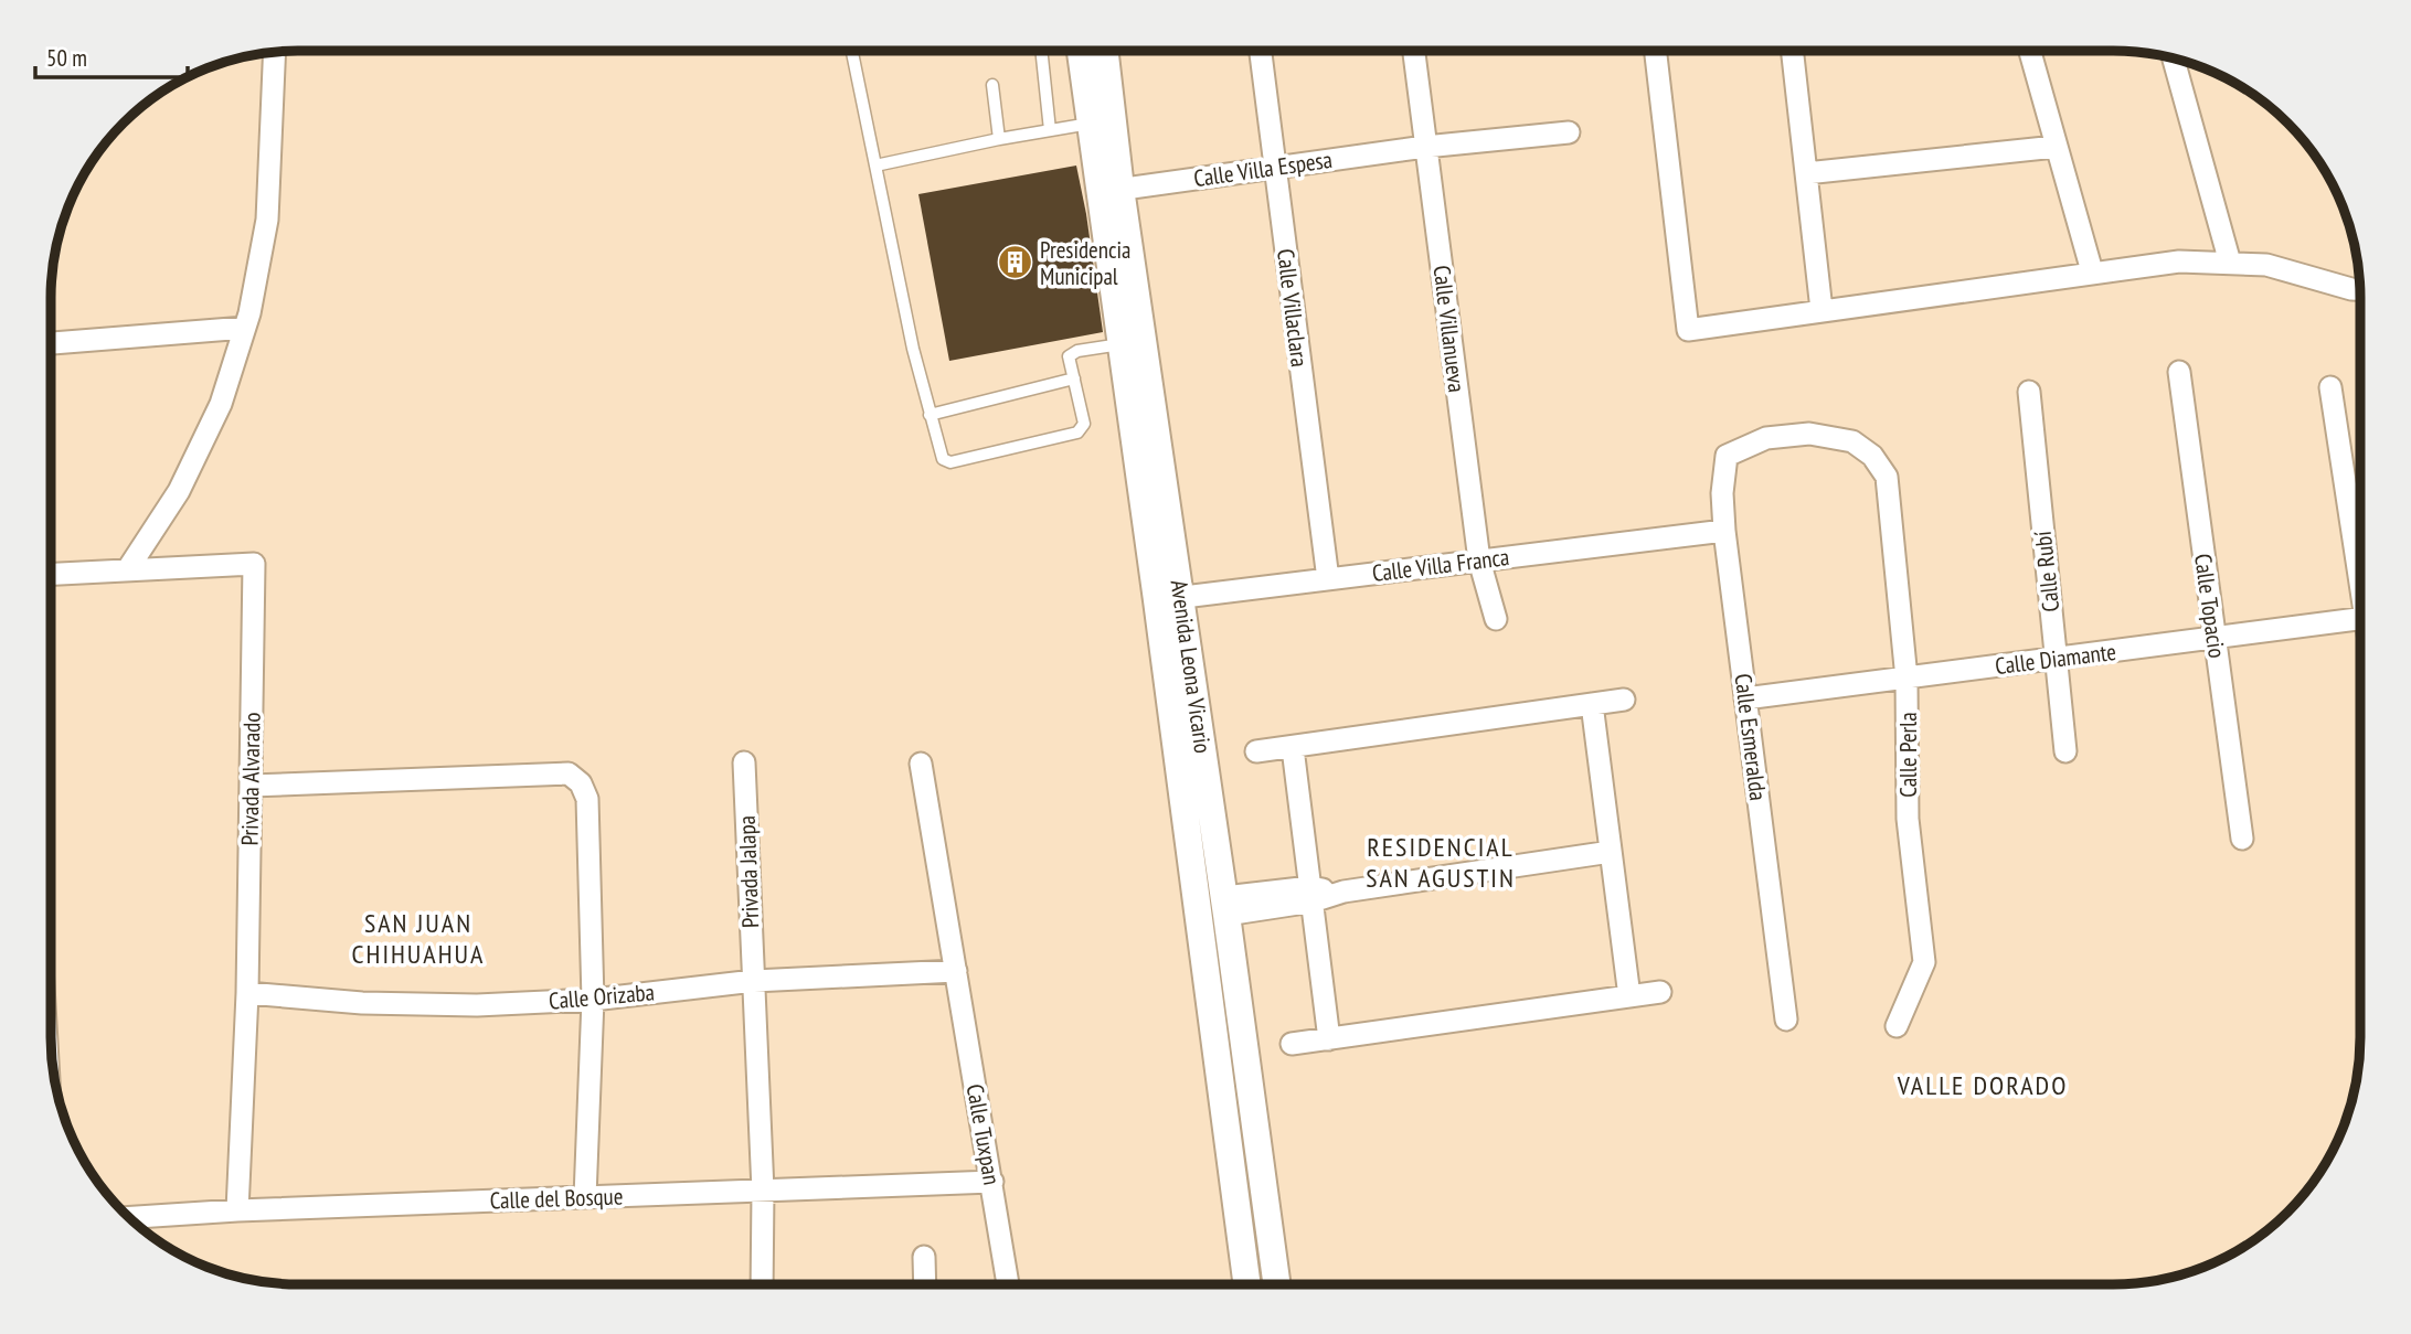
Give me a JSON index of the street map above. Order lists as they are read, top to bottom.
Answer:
{
  "streets": {
    "street": [
      "Calle Villa Espesa",
      "Calle Villaclara",
      "Calle Villanueva",
      "Calle Villa Franca",
      "Calle Rubí",
      "Calle Topacio",
      "Calle Diamante",
      "Avenida Leona Vicario",
      "Calle Esmeralda",
      "Calle Perla",
      "Privada Alvarado",
      "Privada Jalapa",
      "Calle Orizaba",
      "Calle Tuxpan",
      "Calle del Bosque"
    ]
  },
  "crossings": [
    ["Calle Villa Espesa", "Calle Villaclara"],
    ["Calle Villa Espesa", "Calle Villanueva"],
    ["Calle Villa Espesa", "Avenida Leona Vicario"],
    ["Calle Villaclara", "Calle Villa Franca"],
    ["Calle Villanueva", "Calle Villa Franca"],
    ["Calle Villa Franca", "Avenida Leona Vicario"],
    ["Calle Villa Franca", "Calle Esmeralda"],
    ["Calle Rubí", "Calle Diamante"],
    ["Calle Topacio", "Calle Diamante"],
    ["Calle Diamante", "Calle Esmeralda"],
    ["Calle Diamante", "Calle Perla"],
    ["Calle Esmeralda", "Calle Perla"],
    ["Privada Alvarado", "Calle Orizaba"],
    ["Privada Alvarado", "Calle del Bosque"],
    ["Privada Jalapa", "Calle Orizaba"],
    ["Privada Jalapa", "Calle del Bosque"],
    ["Calle Orizaba", "Calle Tuxpan"],
    ["Calle Tuxpan", "Calle del Bosque"]
  ],
  "districts": ["RESIDENCIAL SAN AGUSTIN", "SAN JUAN CHIHUAHUA", "VALLE DORADO"],
  "places": {
    "building": ["Presidencia Municipal"]
  },
  "scale_bar": "50 m"
}
